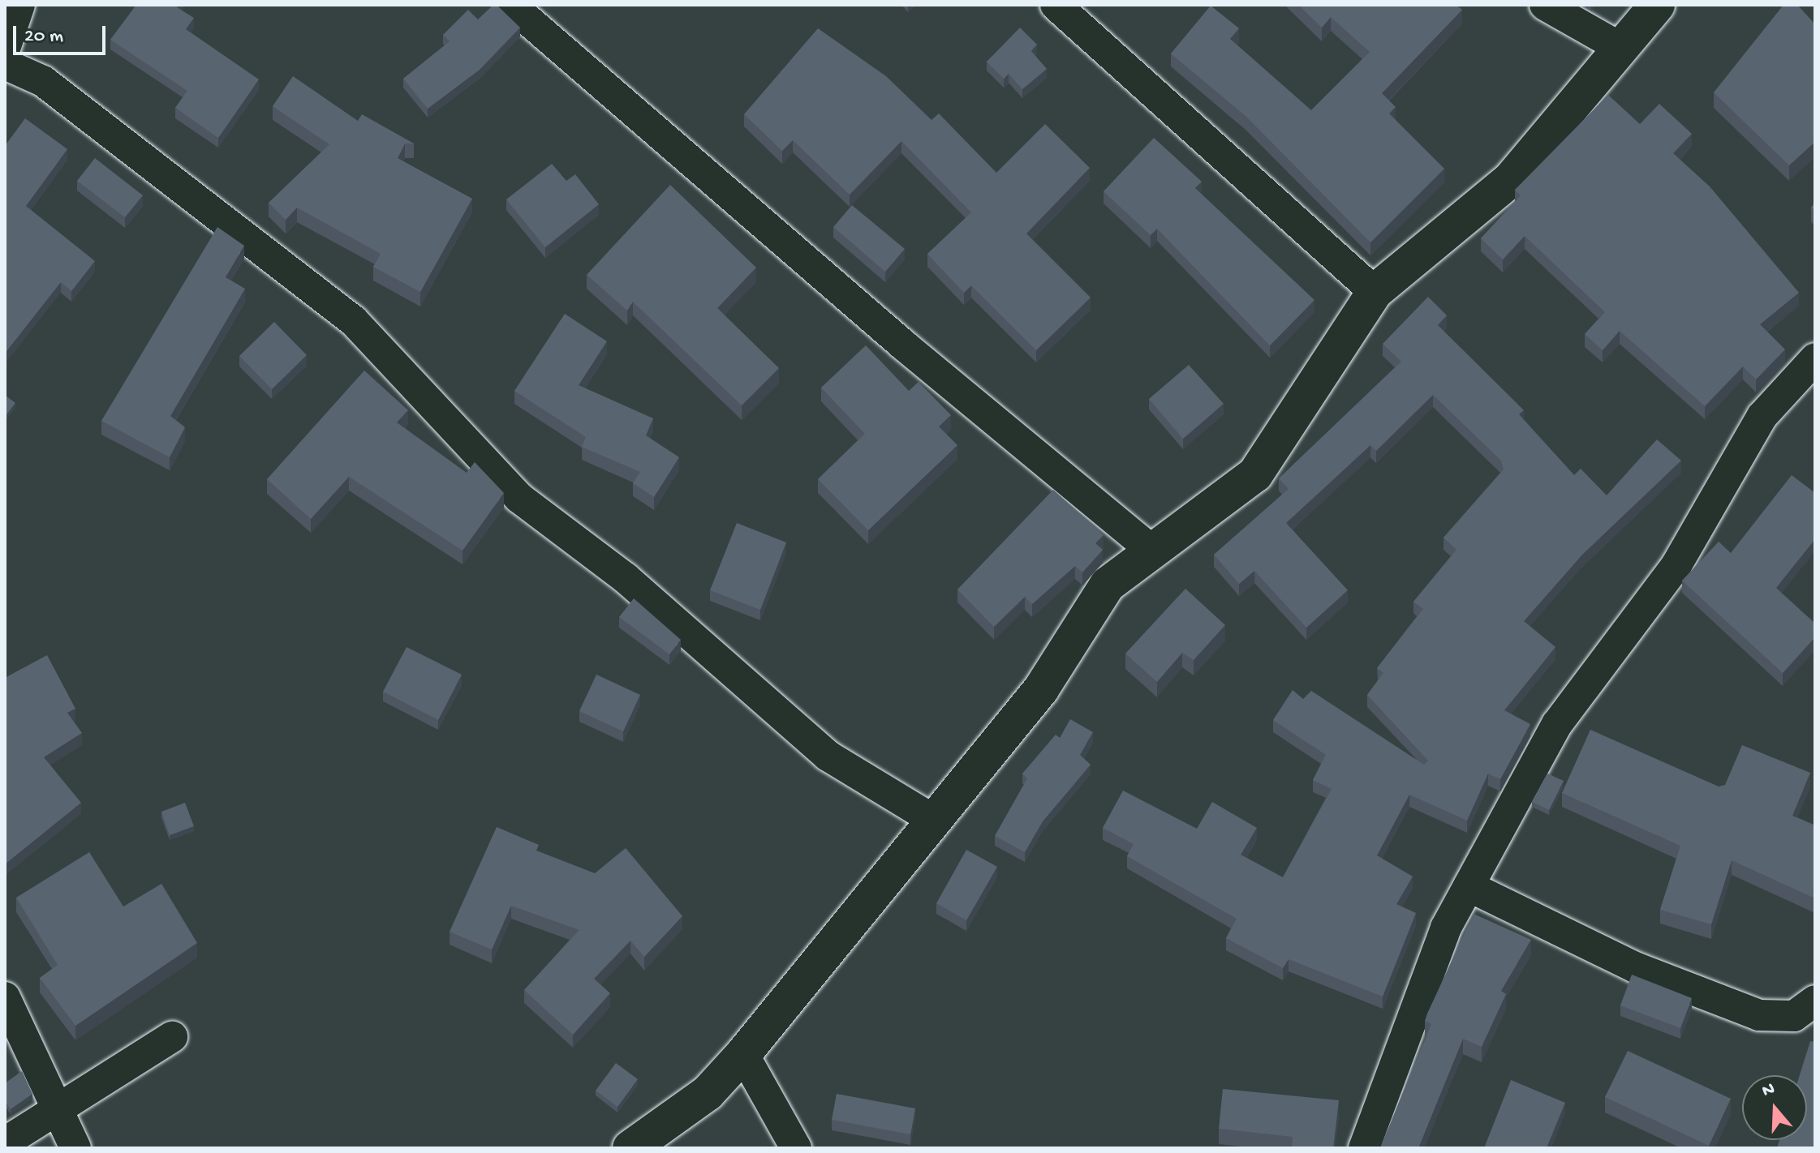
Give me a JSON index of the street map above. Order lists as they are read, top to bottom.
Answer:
{
  "scale_bar": "20 m",
  "north": "top"
}
